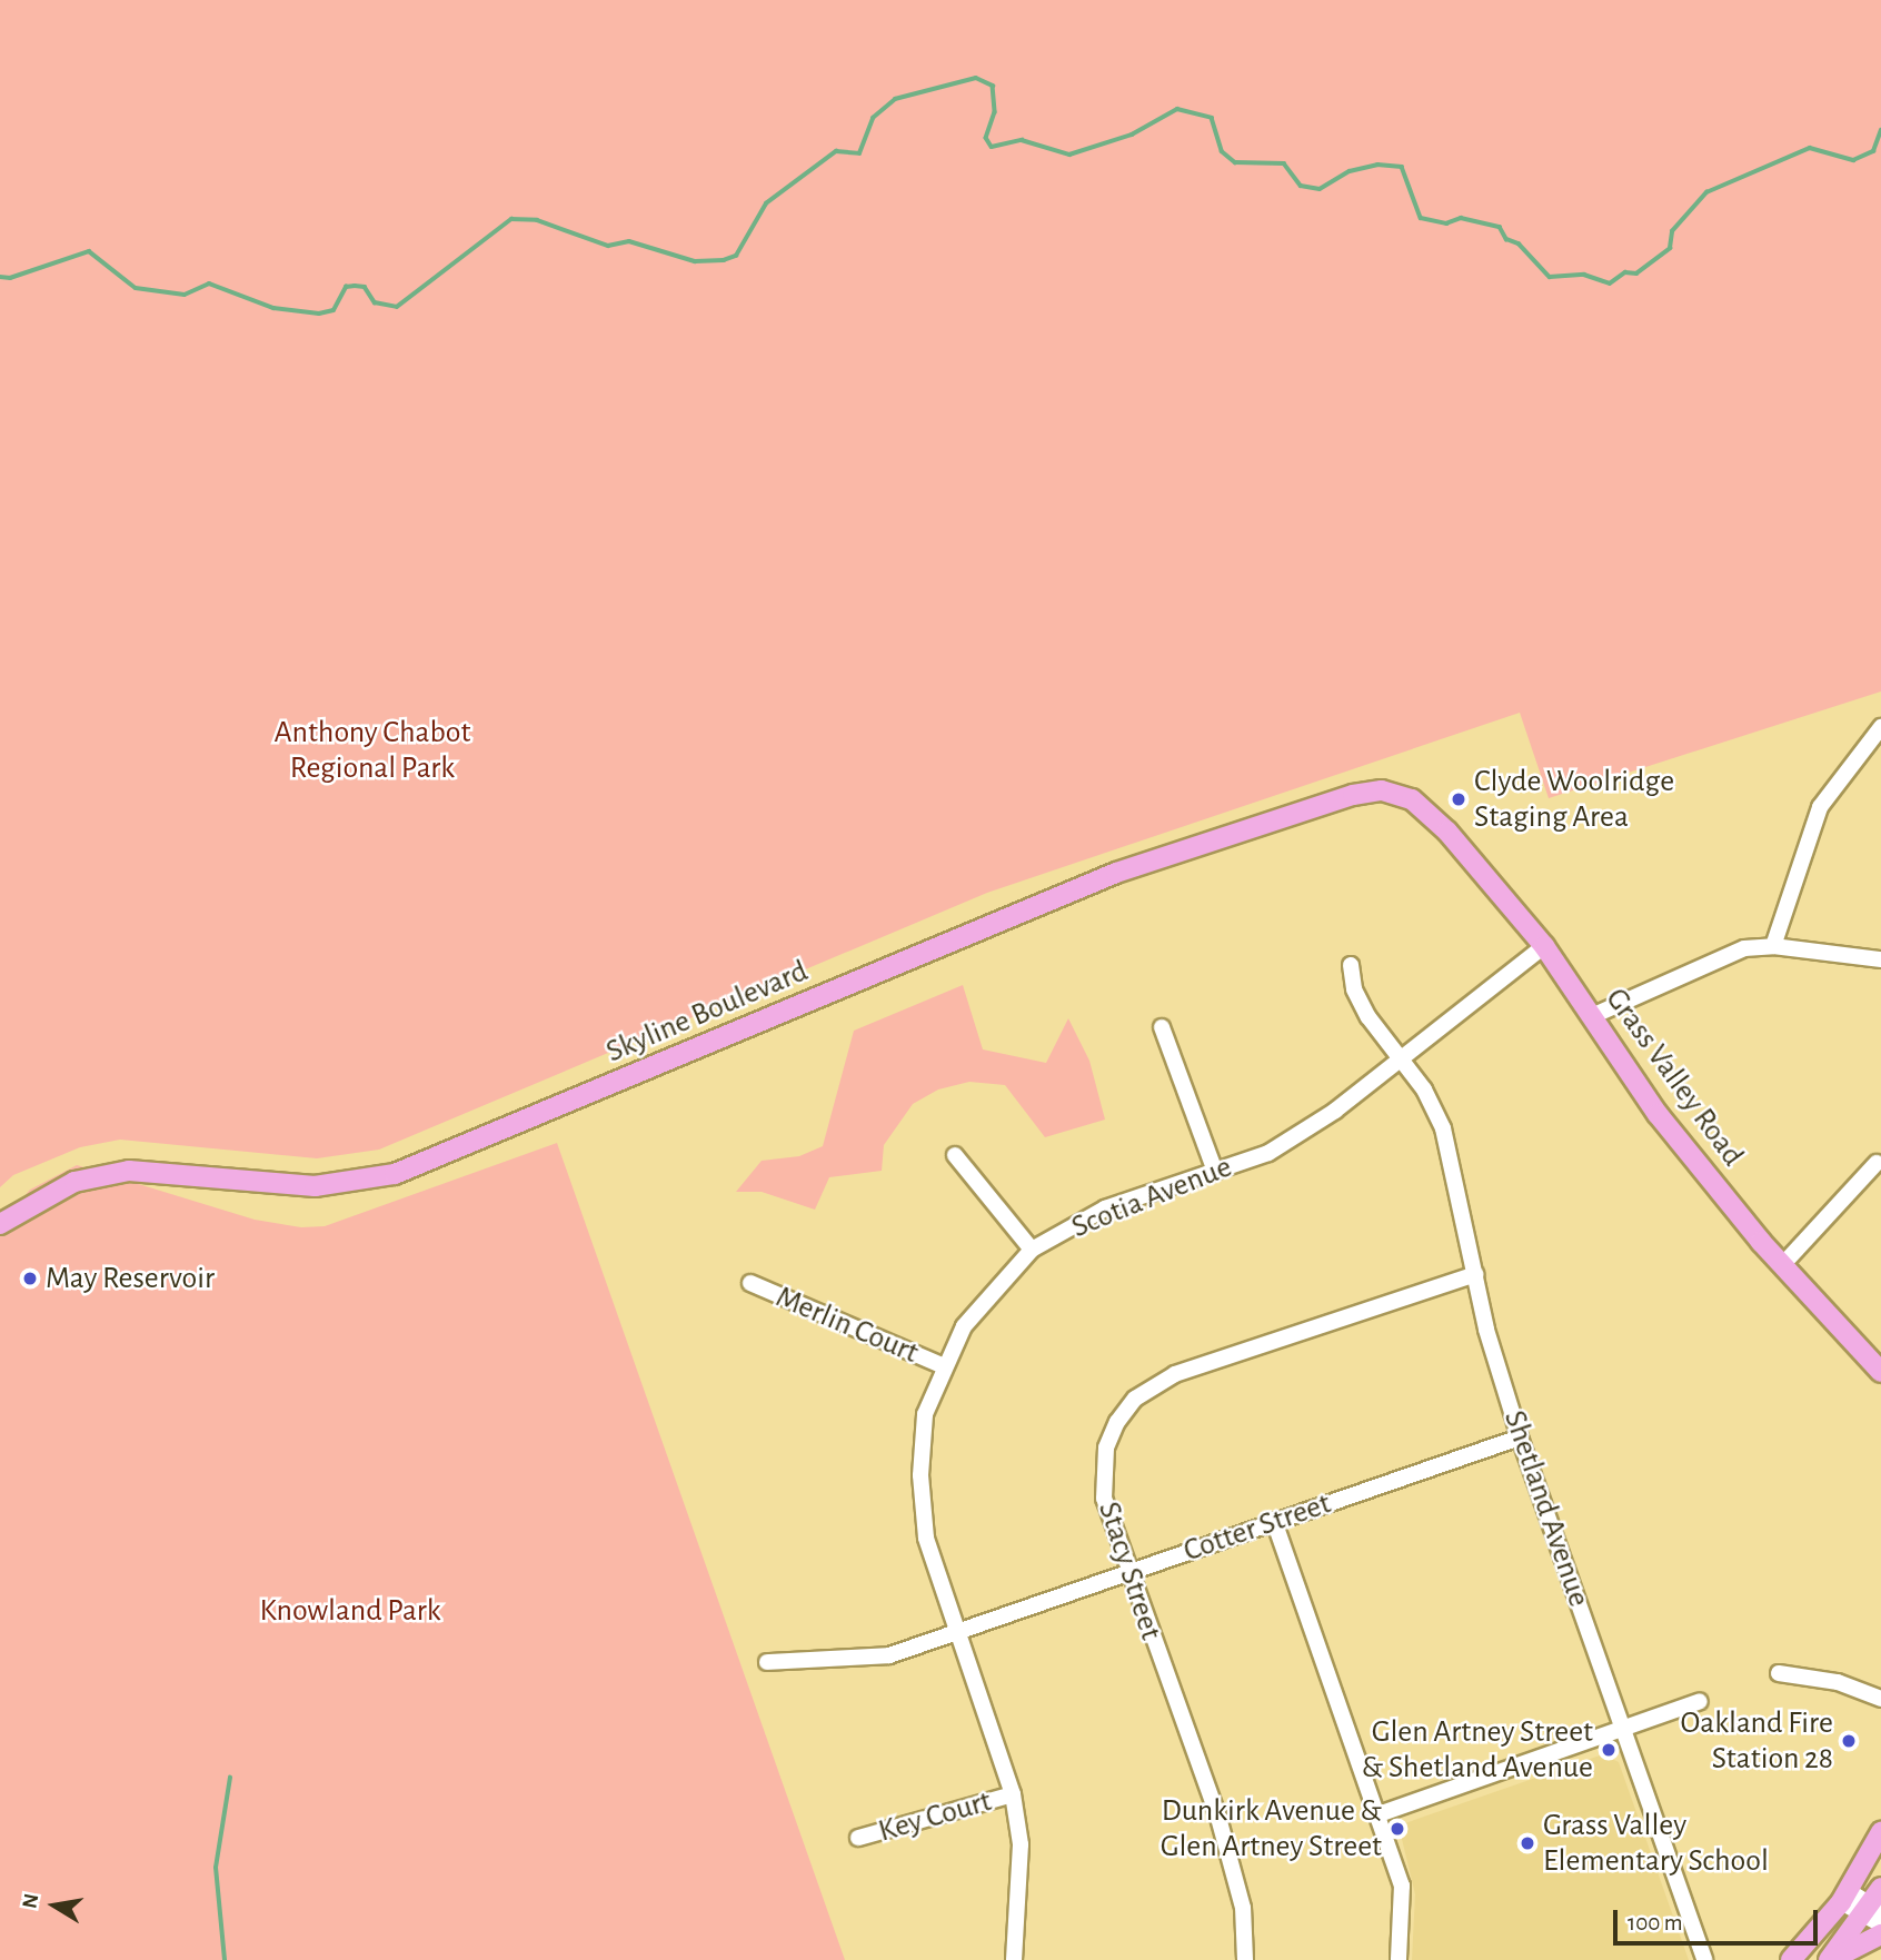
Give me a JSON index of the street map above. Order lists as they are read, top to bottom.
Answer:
{
  "streets": {
    "main road": ["Skyline Boulevard", "Grass Valley Road"],
    "street": [
      "Scotia Avenue",
      "Merlin Court",
      "Shetland Avenue",
      "Cotter Street",
      "Stacy Street",
      "Key Court"
    ]
  },
  "crossings": [
    ["Skyline Boulevard", "Grass Valley Road"],
    ["Grass Valley Road", "Scotia Avenue"],
    ["Scotia Avenue", "Merlin Court"],
    ["Scotia Avenue", "Shetland Avenue"],
    ["Scotia Avenue", "Cotter Street"],
    ["Scotia Avenue", "Key Court"],
    ["Shetland Avenue", "Cotter Street"],
    ["Shetland Avenue", "Stacy Street"],
    ["Cotter Street", "Stacy Street"]
  ],
  "parks": ["Anthony Chabot Regional Park", "Knowland Park"],
  "places": [
    "Clyde Woolridge Staging Area",
    "May Reservoir",
    "Oakland Fire Station 28",
    "Glen Artney Street & Shetland Avenue",
    "Dunkirk Avenue & Glen Artney Street",
    "Grass Valley Elementary School"
  ],
  "scale_bar": "100 m",
  "north": "left"
}
